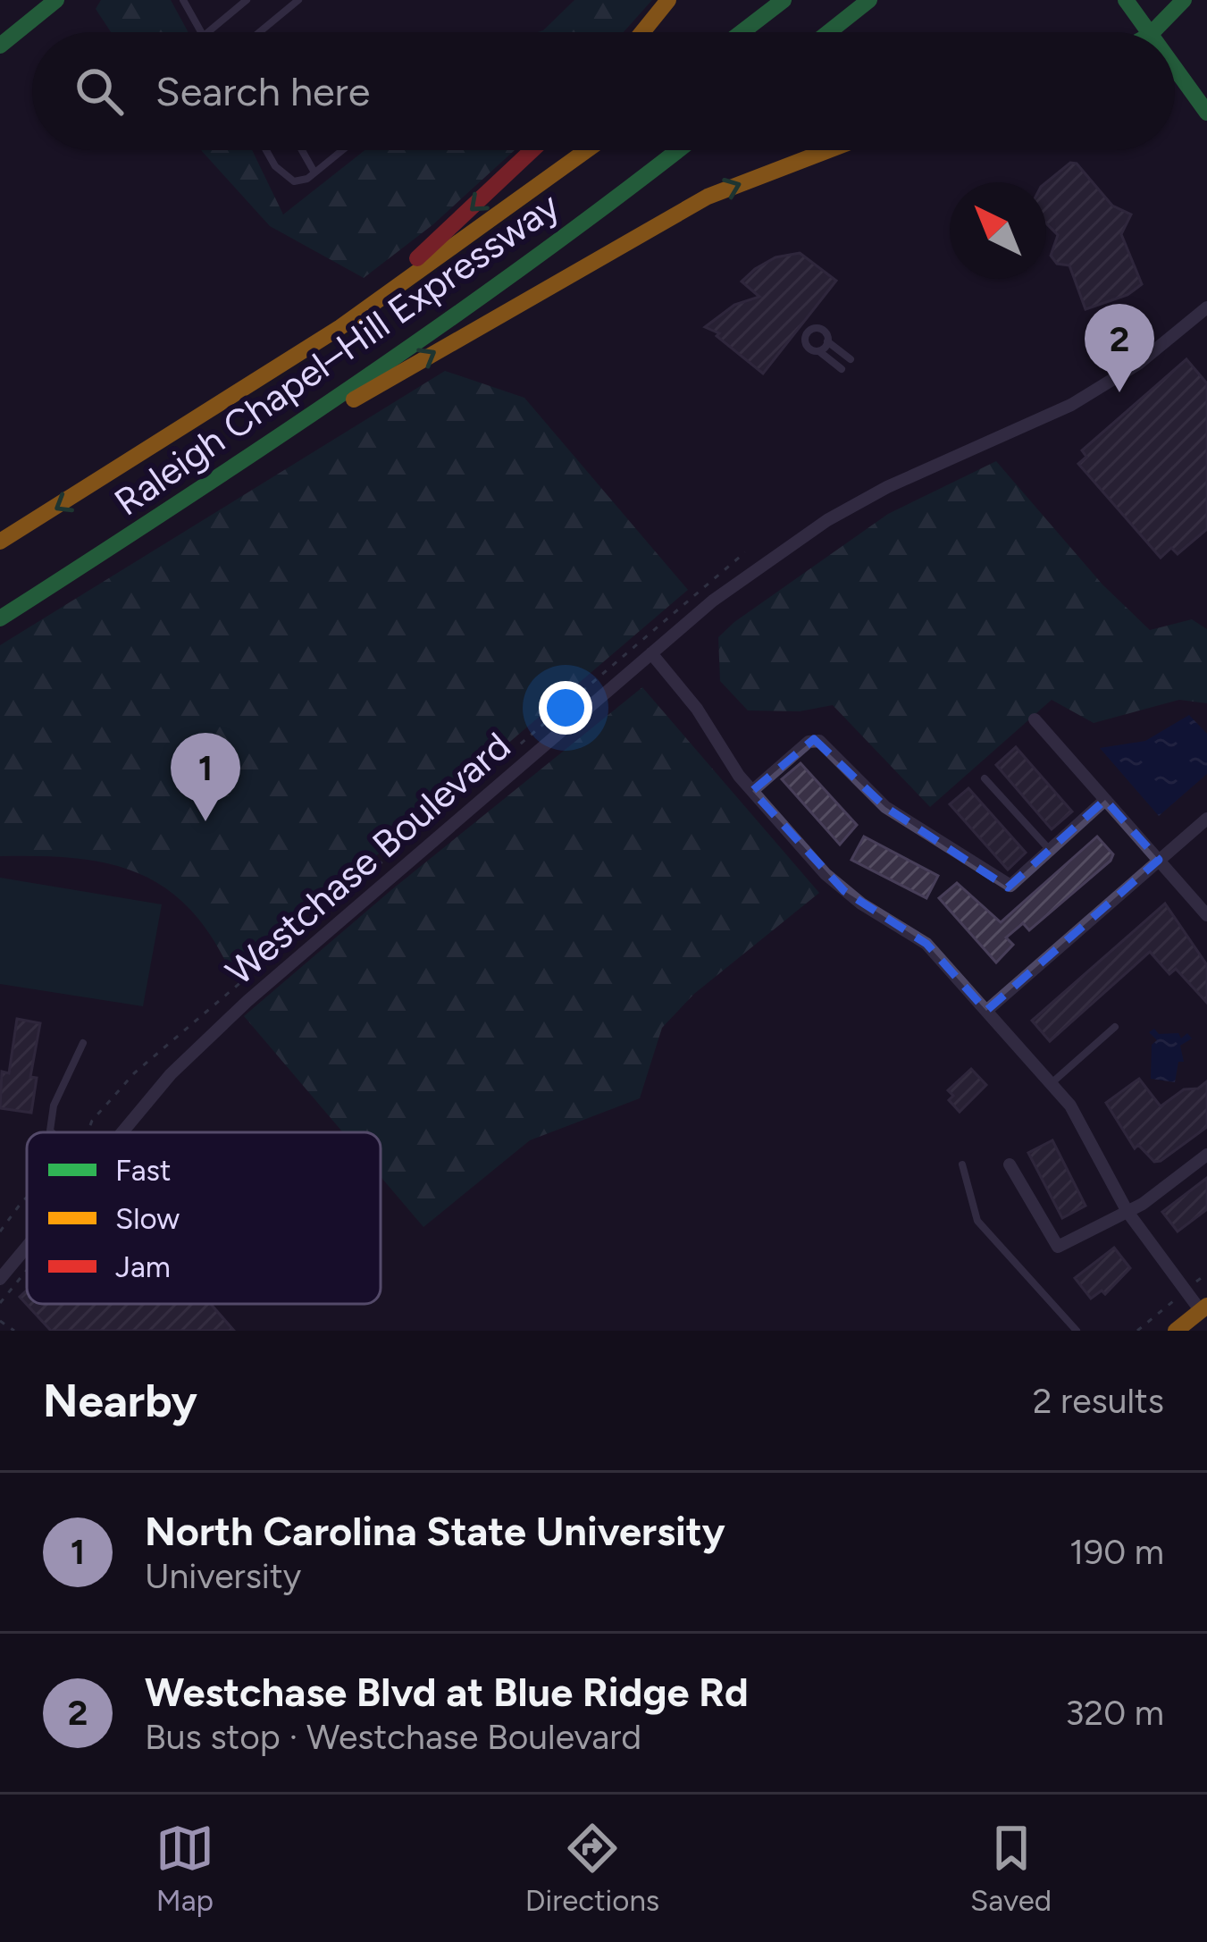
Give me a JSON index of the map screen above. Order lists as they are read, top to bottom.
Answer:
{
  "streets": {
    "main road": ["Raleigh Chapel–Hill Expressway"],
    "street": ["Westchase Boulevard"]
  },
  "legend": ["Fast", "Slow", "Jam"],
  "north": "top left",
  "page": {
    "search": "Search here",
    "pins": ["2", "1"],
    "heading": ["Nearby", "2 results"],
    "list": [
      {
        "mark": "1",
        "name": "North Carolina State University",
        "note": "University",
        "value": "190 m"
      },
      {
        "mark": "2",
        "name": "Westchase Blvd at Blue Ridge Rd",
        "note": "Bus stop · Westchase Boulevard",
        "value": "320 m"
      }
    ],
    "nav": ["Map", "Directions", "Saved"]
  }
}
